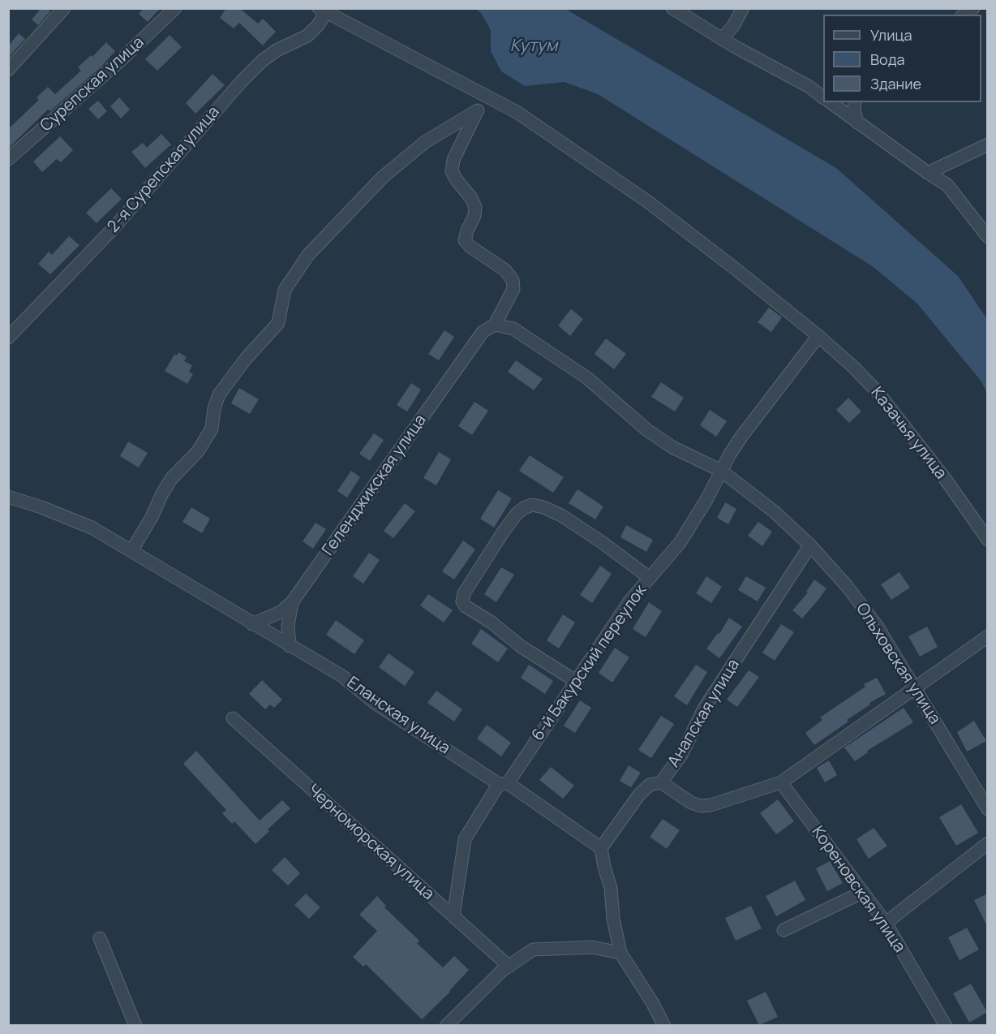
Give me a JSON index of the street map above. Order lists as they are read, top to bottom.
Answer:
{
  "streets": {
    "street": [
      "Сурепская улица",
      "2-я Сурепская улица",
      "Казачья улица",
      "Геленджикская улица",
      "6-й Бакурский переулок",
      "Ольховская улица",
      "Анапская улица",
      "Еланская улица",
      "Черноморская улица",
      "Кореновская улица"
    ]
  },
  "crossings": [
    ["2-я Сурепская улица", "Казачья улица"],
    ["Казачья улица", "6-й Бакурский переулок"],
    ["Геленджикская улица", "Ольховская улица"],
    ["Геленджикская улица", "Еланская улица"],
    ["6-й Бакурский переулок", "Ольховская улица"],
    ["6-й Бакурский переулок", "Еланская улица"],
    ["6-й Бакурский переулок", "Черноморская улица"],
    ["Ольховская улица", "Анапская улица"]
  ],
  "water": ["Кутум"],
  "legend": ["Улица", "Вода", "Здание"]
}
